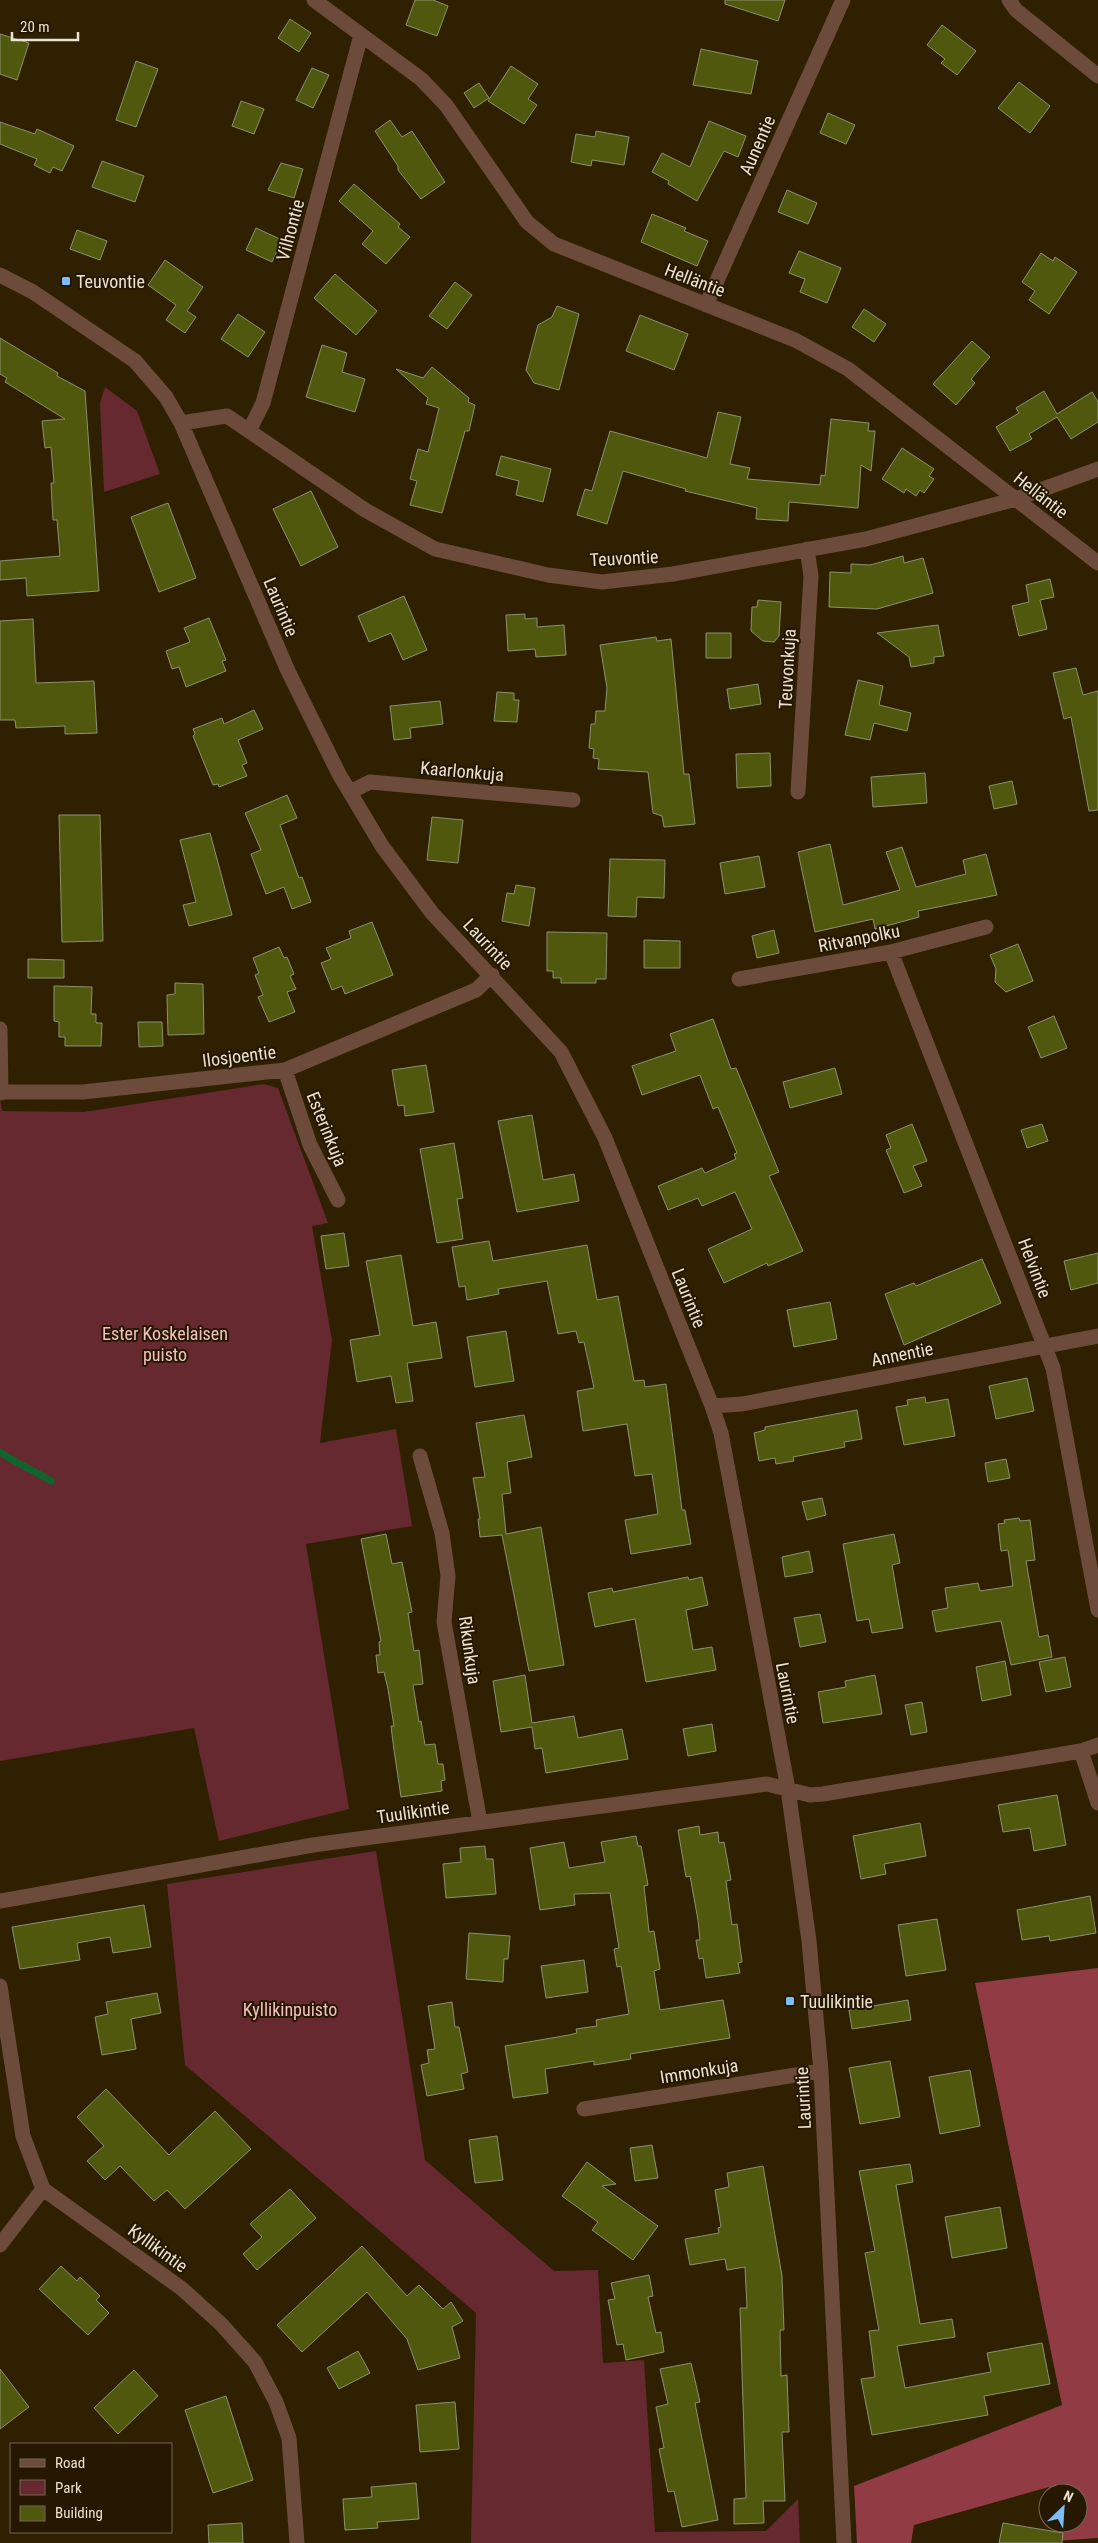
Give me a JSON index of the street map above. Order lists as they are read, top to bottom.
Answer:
{
  "streets": {
    "street": [
      "Aunentie",
      "Vilhontie",
      "Helläntie",
      "Teuvontie",
      "Laurintie",
      "Teuvonkuja",
      "Kaarlonkuja",
      "Ritvanpolku",
      "Ilosjoentie",
      "Esterinkuja",
      "Helvintie",
      "Annentie",
      "Rikunkuja",
      "Tuulikintie",
      "Immonkuja",
      "Kyllikintie"
    ]
  },
  "crossings": [
    ["Aunentie", "Helläntie"],
    ["Vilhontie", "Helläntie"],
    ["Vilhontie", "Teuvontie"],
    ["Helläntie", "Teuvontie"],
    ["Teuvontie", "Laurintie"],
    ["Teuvontie", "Teuvonkuja"],
    ["Laurintie", "Kaarlonkuja"],
    ["Laurintie", "Ilosjoentie"],
    ["Laurintie", "Annentie"],
    ["Laurintie", "Tuulikintie"],
    ["Laurintie", "Immonkuja"],
    ["Ritvanpolku", "Helvintie"],
    ["Ilosjoentie", "Esterinkuja"],
    ["Helvintie", "Annentie"],
    ["Rikunkuja", "Tuulikintie"]
  ],
  "parks": ["Ester Koskelaisen puisto", "Kyllikinpuisto"],
  "places": {
    "transit": ["Teuvontie", "Tuulikintie"]
  },
  "legend": ["Road", "Park", "Building"],
  "scale_bar": "20 m",
  "north": "top right"
}
